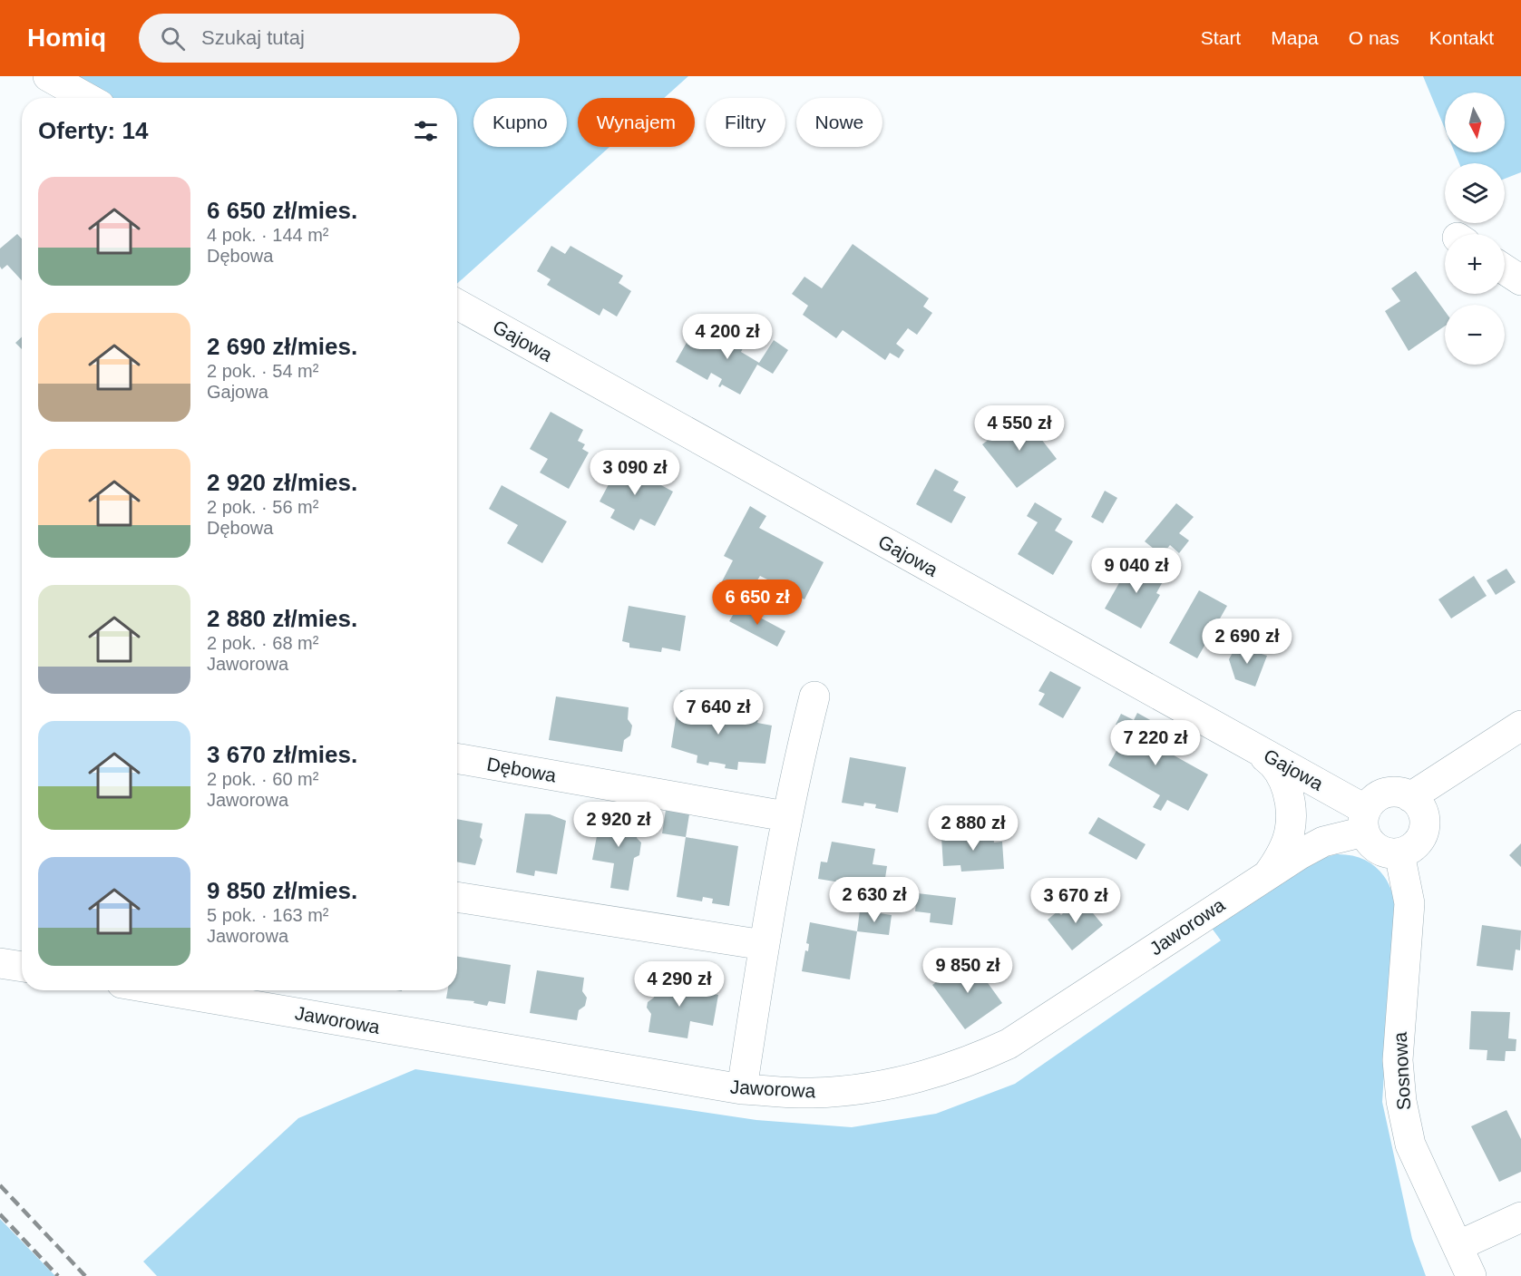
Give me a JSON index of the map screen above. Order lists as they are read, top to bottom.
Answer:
{
  "streets": {
    "street": [
      "Gajowa",
      "Dębowa",
      "Jaworowa",
      "Sosnowa"
    ]
  },
  "crossings": [
    ["Gajowa", "Jaworowa"],
    ["Gajowa", "Sosnowa"],
    ["Jaworowa", "Sosnowa"]
  ],
  "north": "bottom",
  "page": {
    "header": "Homiq",
    "search": "Szukaj tutaj",
    "nav": [
      "Start",
      "Mapa",
      "O nas",
      "Kontakt"
    ],
    "map_buttons": ["+", "−"],
    "chip": [
      "Kupno",
      "Wynajem",
      "Filtry",
      "Nowe"
    ],
    "heading": "Oferty: 14",
    "list": [
      {
        "name": "6 650 zł/mies.",
        "note": "4 pok. · 144 m² · Dębowa"
      },
      {
        "name": "2 690 zł/mies.",
        "note": "2 pok. · 54 m² · Gajowa"
      },
      {
        "name": "2 920 zł/mies.",
        "note": "2 pok. · 56 m² · Dębowa"
      },
      {
        "name": "2 880 zł/mies.",
        "note": "2 pok. · 68 m² · Jaworowa"
      },
      {
        "name": "3 670 zł/mies.",
        "note": "2 pok. · 60 m² · Jaworowa"
      },
      {
        "name": "9 850 zł/mies.",
        "note": "5 pok. · 163 m² · Jaworowa"
      }
    ],
    "price": [
      "4 200 zł",
      "4 550 zł",
      "3 090 zł",
      "9 040 zł",
      "6 650 zł",
      "2 690 zł",
      "7 640 zł",
      "7 220 zł",
      "2 920 zł",
      "2 880 zł",
      "2 630 zł",
      "3 670 zł",
      "9 850 zł",
      "4 290 zł"
    ]
  }
}
